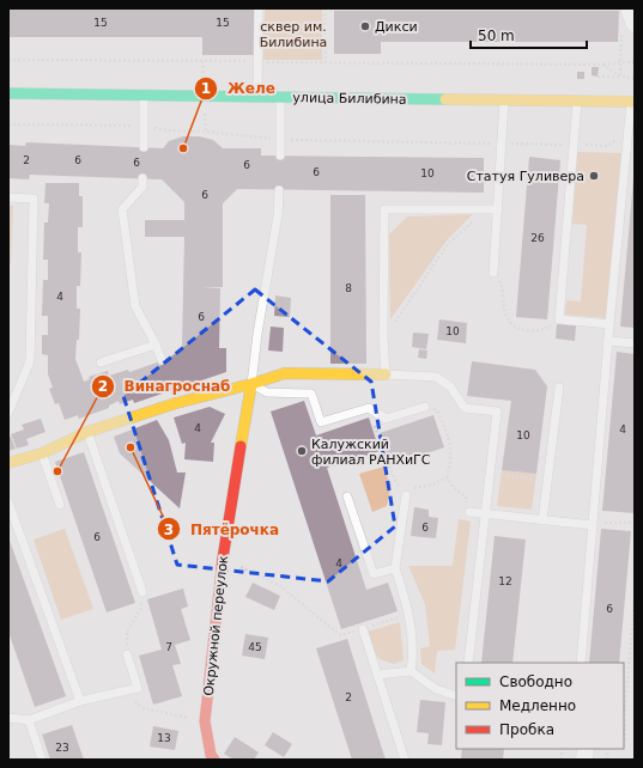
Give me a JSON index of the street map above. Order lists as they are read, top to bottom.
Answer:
{
  "streets": {
    "street": ["улица Билибина", "Окружной переулок"]
  },
  "parks": ["сквер им. Билибина"],
  "places": [
    "Дикси",
    "Желе",
    "Статуя Гуливера",
    "Пятёрочка",
    "Калужский филиал РАНХиГС",
    "Винагроснаб"
  ],
  "house_numbers": [
    "15",
    "15",
    "2",
    "6",
    "6",
    "6",
    "6",
    "10",
    "6",
    "26",
    "8",
    "4",
    "6",
    "10",
    "4",
    "4",
    "10",
    "6",
    "6",
    "4",
    "12",
    "6",
    "7",
    "45",
    "2",
    "13",
    "23"
  ],
  "legend": ["Свободно", "Медленно", "Пробка"],
  "scale_bar": "50 m"
}
